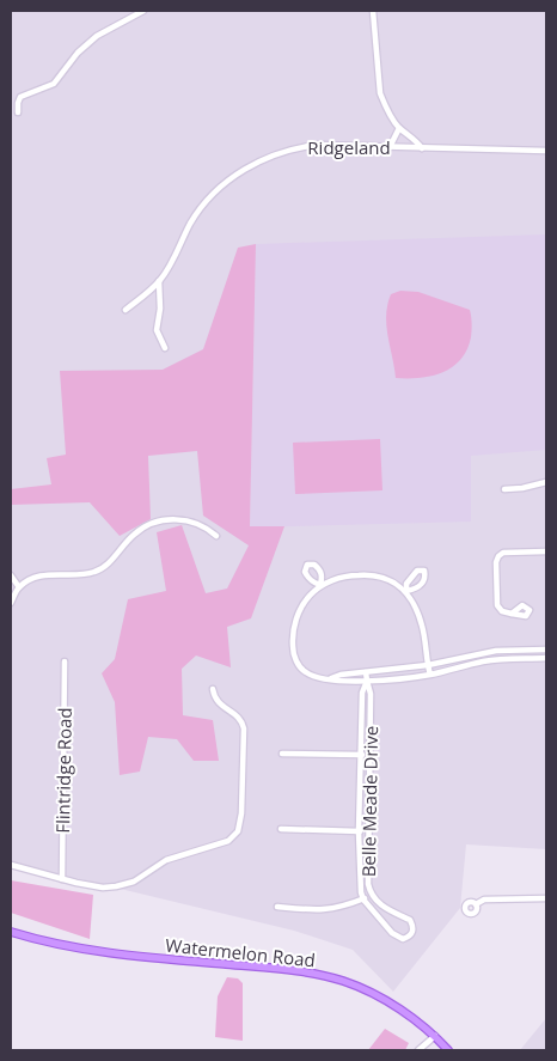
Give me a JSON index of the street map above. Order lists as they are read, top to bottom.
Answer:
{
  "streets": {
    "main road": ["Watermelon Road"],
    "street": ["Ridgeland", "Flintridge Road", "Belle Meade Drive"]
  }
}
